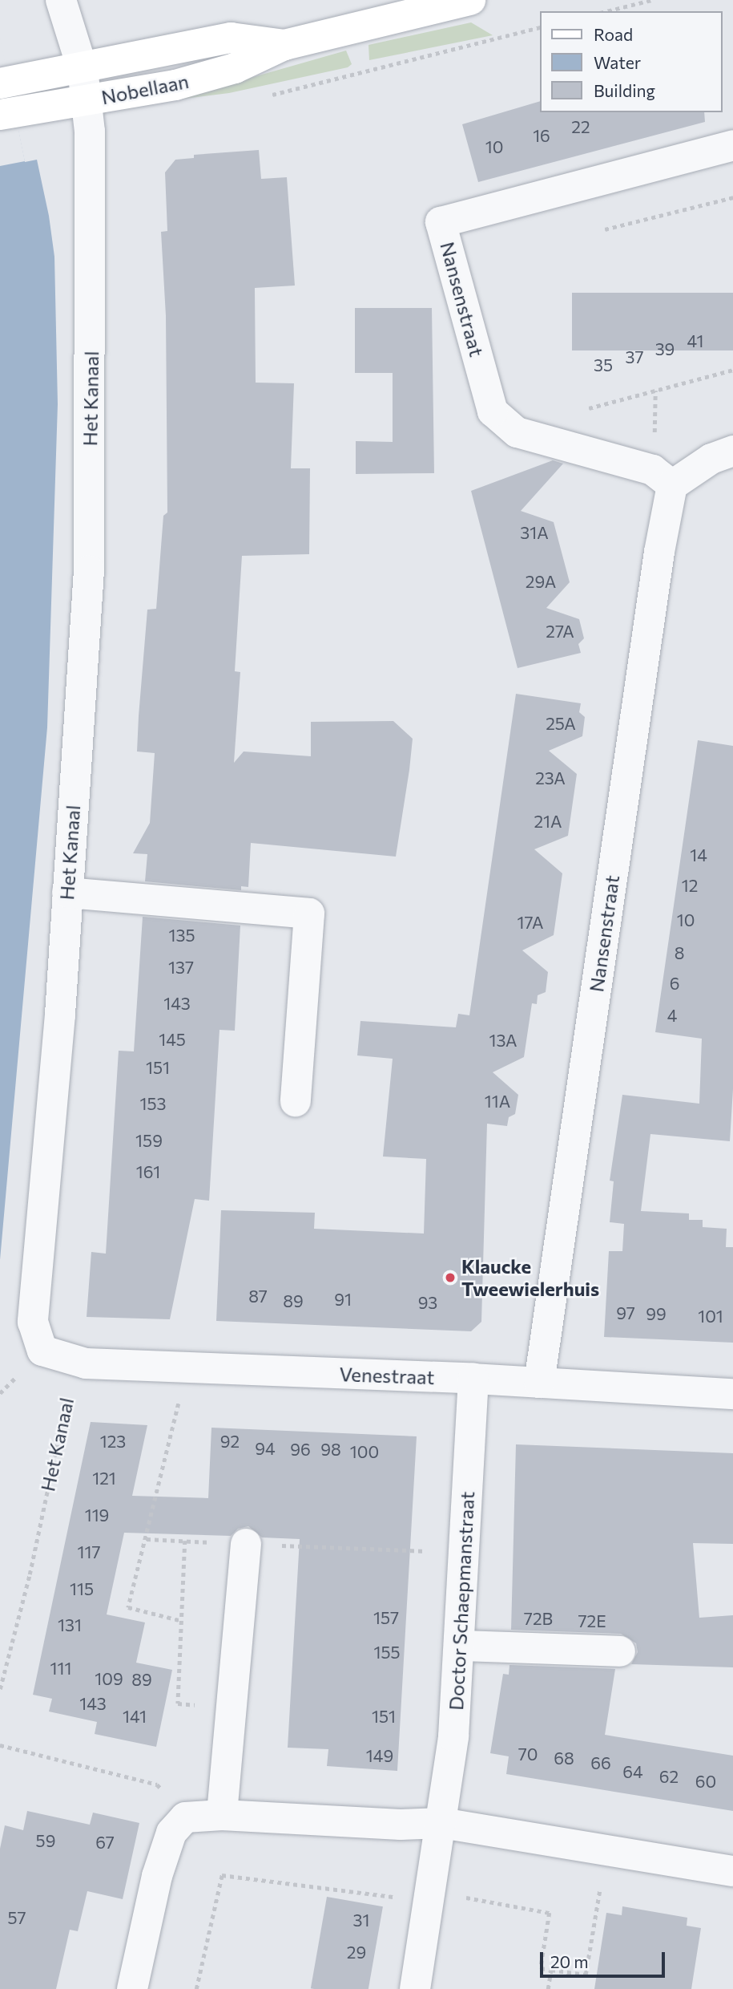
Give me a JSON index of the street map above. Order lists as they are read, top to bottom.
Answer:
{
  "streets": {
    "main road": ["Nobellaan"],
    "street": [
      "Nansenstraat",
      "Het Kanaal",
      "Venestraat",
      "Doctor Schaepmanstraat"
    ]
  },
  "crossings": [
    ["Nobellaan", "Het Kanaal"],
    ["Nansenstraat", "Venestraat"],
    ["Het Kanaal", "Venestraat"],
    ["Venestraat", "Doctor Schaepmanstraat"]
  ],
  "places": ["Klaucke Tweewielerhuis"],
  "house_numbers": [
    "22",
    "16",
    "10",
    "41",
    "39",
    "37",
    "35",
    "31A",
    "29A",
    "27A",
    "25A",
    "23A",
    "21A",
    "14",
    "12",
    "10",
    "17A",
    "135",
    "8",
    "137",
    "6",
    "143",
    "4",
    "145",
    "13A",
    "151",
    "11A",
    "153",
    "159",
    "161",
    "87",
    "91",
    "89",
    "93",
    "97",
    "99",
    "101",
    "123",
    "92",
    "94",
    "96",
    "98",
    "100",
    "121",
    "119",
    "117",
    "115",
    "157",
    "72B",
    "72E",
    "131",
    "155",
    "111",
    "109",
    "89",
    "143",
    "141",
    "151",
    "70",
    "149",
    "68",
    "66",
    "64",
    "62",
    "60",
    "59",
    "67",
    "57",
    "31",
    "29"
  ],
  "legend": ["Road", "Water", "Building"],
  "scale_bar": "20 m"
}
